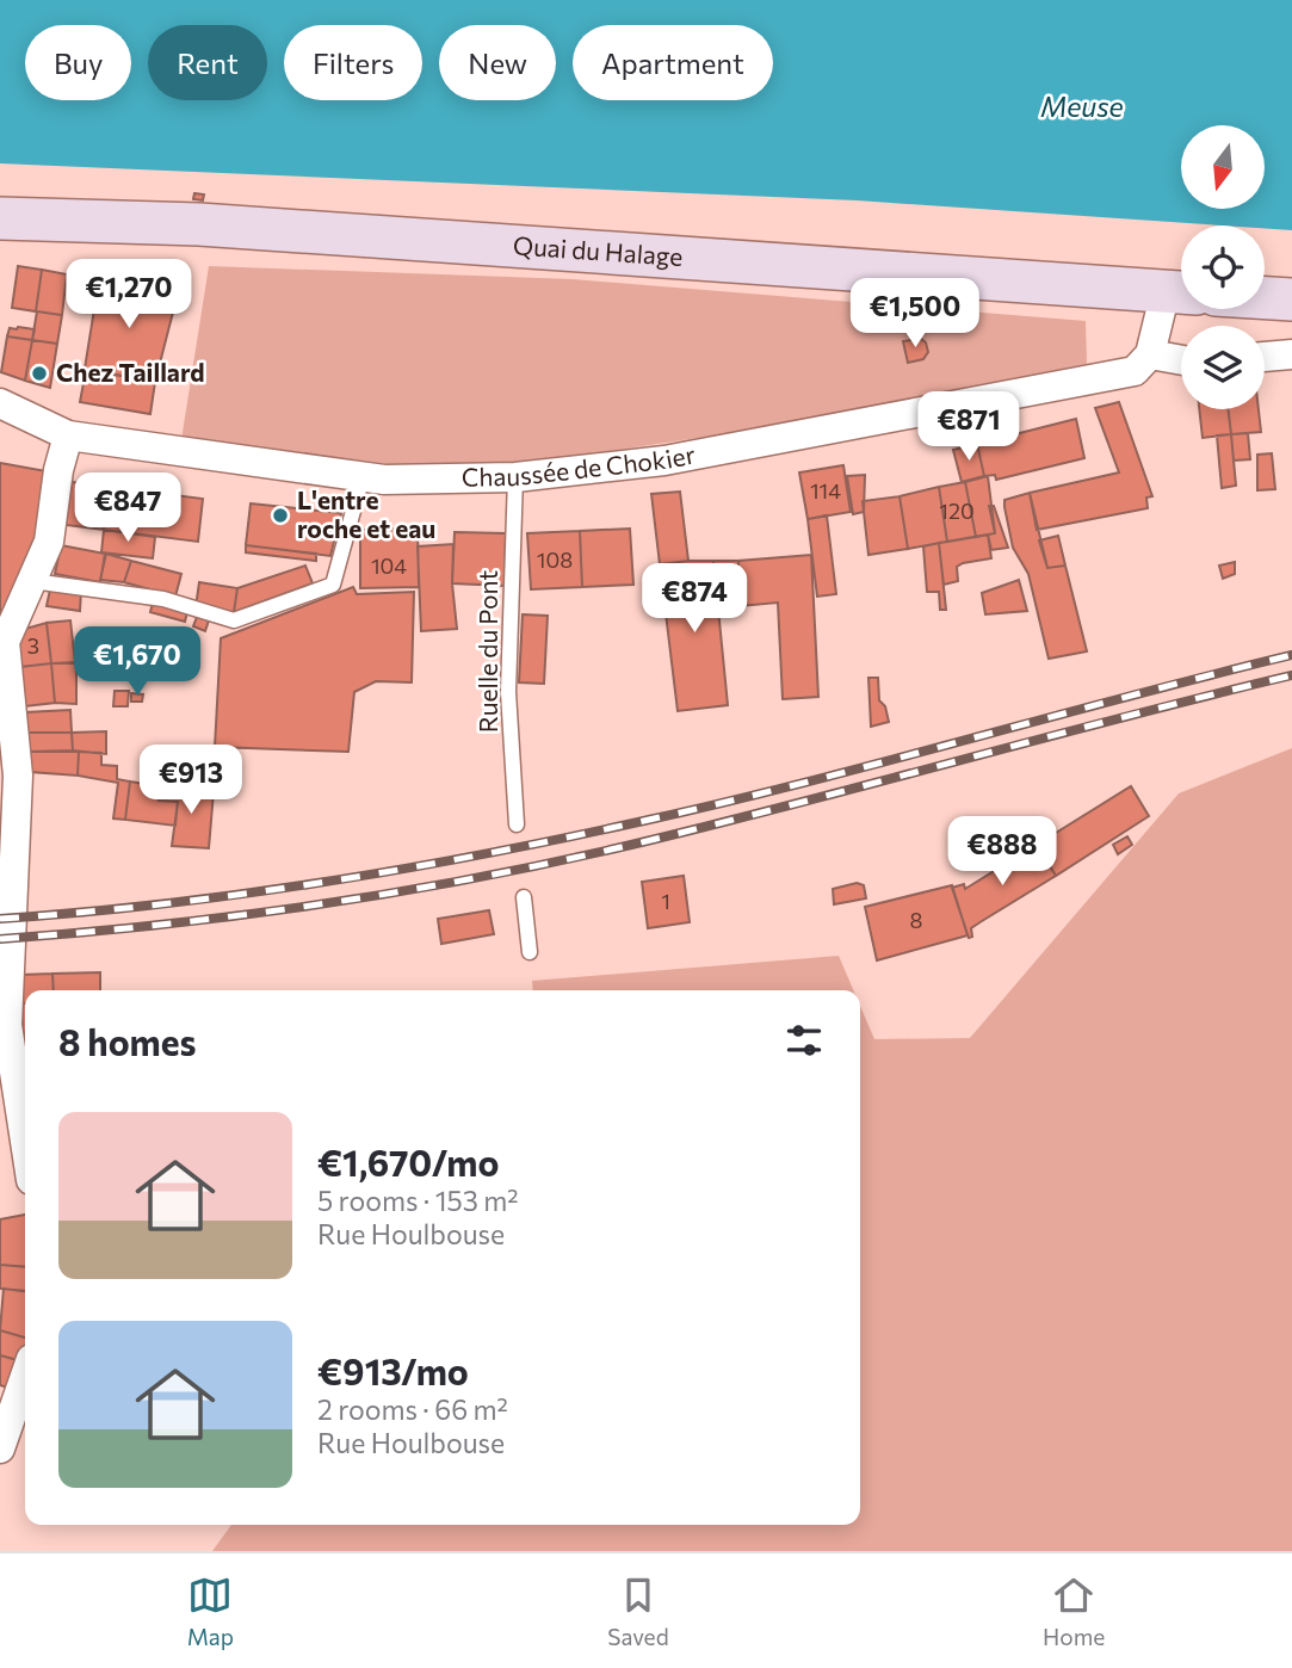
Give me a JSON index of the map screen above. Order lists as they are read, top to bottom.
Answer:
{
  "streets": {
    "main road": ["Quai du Halage"],
    "street": ["Chaussée de Chokier"],
    "lane": ["Ruelle du Pont"]
  },
  "crossings": [
    ["Chaussée de Chokier", "Ruelle du Pont"]
  ],
  "water": ["Meuse"],
  "places": ["Chez Taillard", "L'entre roche et eau"],
  "house_numbers": [
    "114",
    "120",
    "108",
    "104",
    "3",
    "1",
    "8"
  ],
  "north": "bottom",
  "page": {
    "chip": [
      "Buy",
      "Rent",
      "Filters",
      "New",
      "Apartment"
    ],
    "price": [
      "€1,270",
      "€1,500",
      "€871",
      "€847",
      "€874",
      "€1,670",
      "€913",
      "€888"
    ],
    "heading": "8 homes",
    "list": [
      {
        "name": "€1,670/mo",
        "note": "5 rooms · 153 m² · Rue Houlbouse"
      },
      {
        "name": "€913/mo",
        "note": "2 rooms · 66 m² · Rue Houlbouse"
      }
    ],
    "tabs": ["Map", "Saved", "Home"]
  }
}
